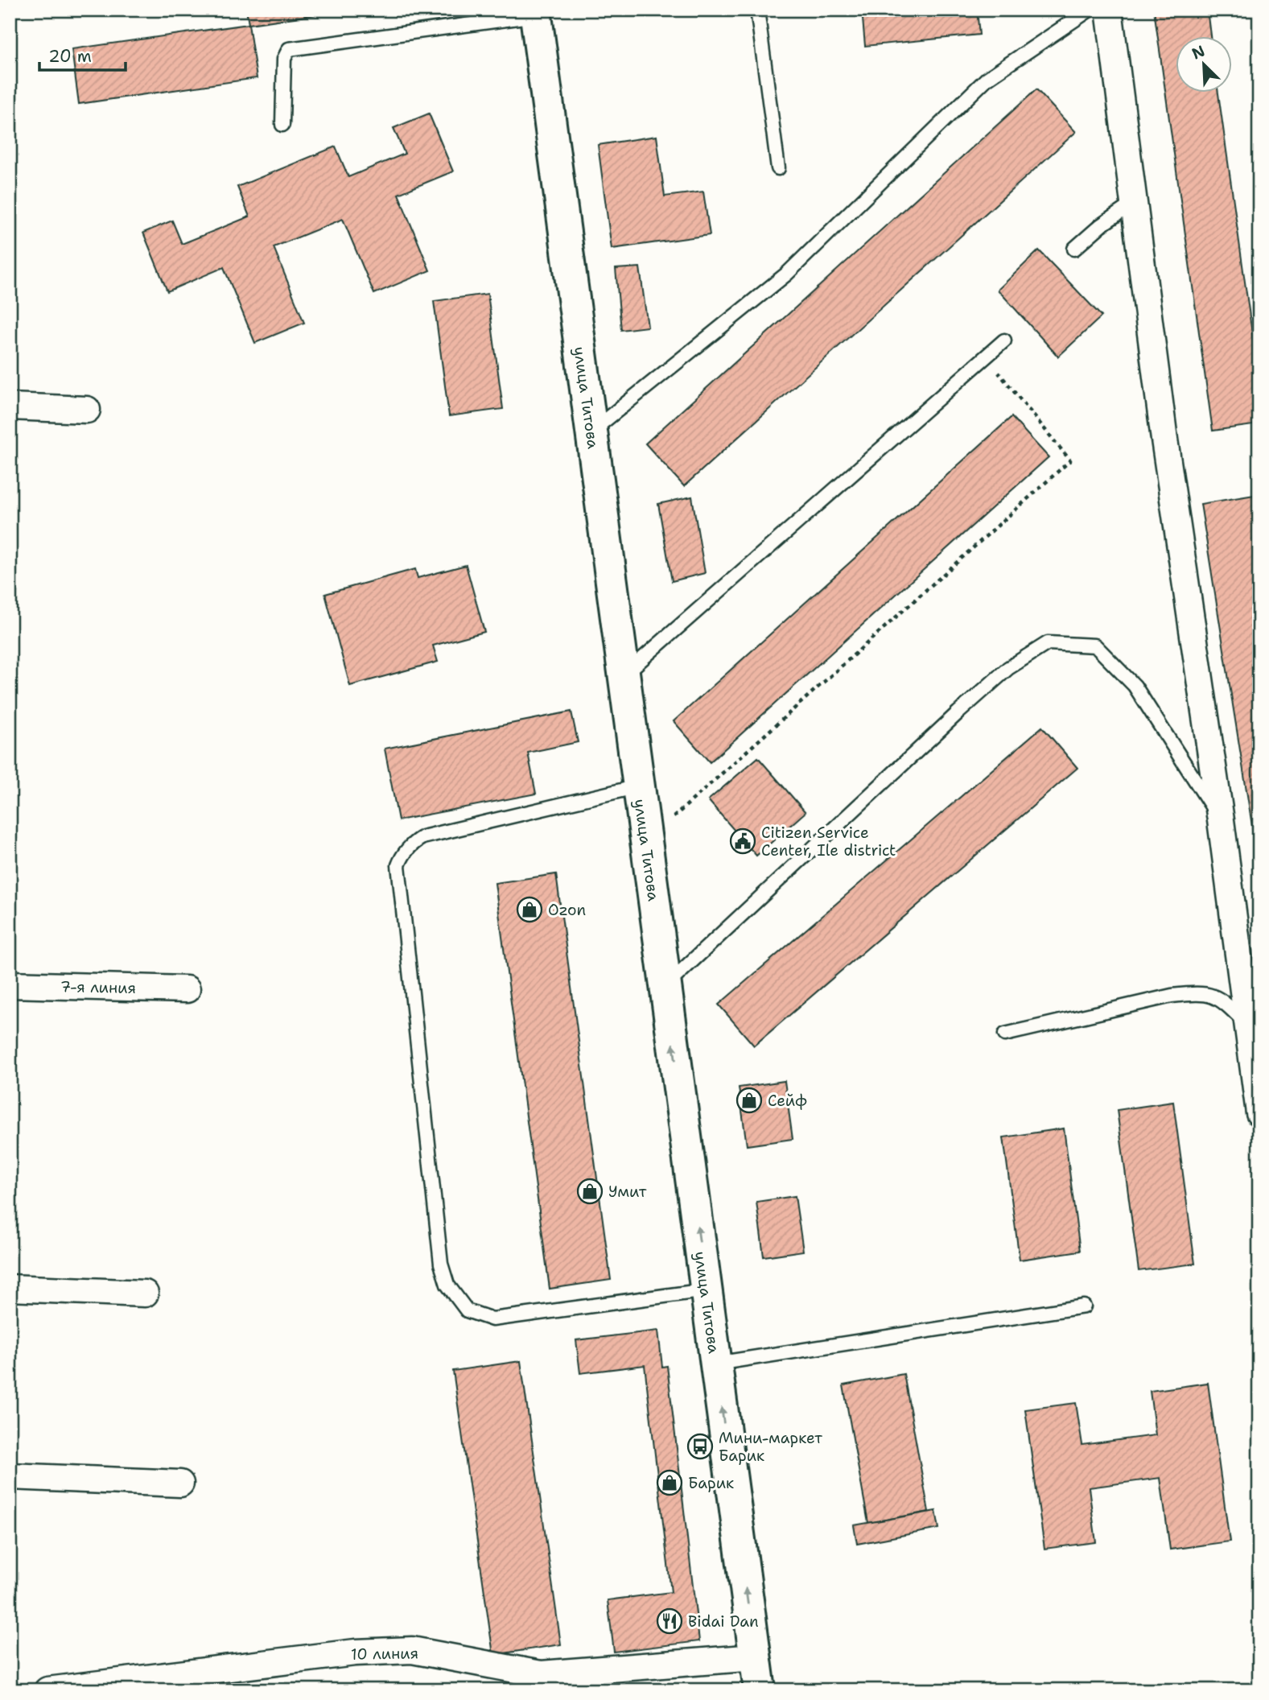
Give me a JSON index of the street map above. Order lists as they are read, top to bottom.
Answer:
{
  "streets": {
    "street": ["улица Титова", "7-я линия", "10 линия"]
  },
  "crossings": [
    ["улица Титова", "10 линия"]
  ],
  "one_way": ["улица Титова"],
  "places": {
    "public building": ["Citizen Service Center, Ile district"],
    "shop": [
      "Ozon",
      "Сейф",
      "Умит",
      "Барик"
    ],
    "bus stop": ["Мини-маркет Барик"],
    "restaurant": ["Bidai Dan"]
  },
  "scale_bar": "20 m",
  "north": "top left"
}
